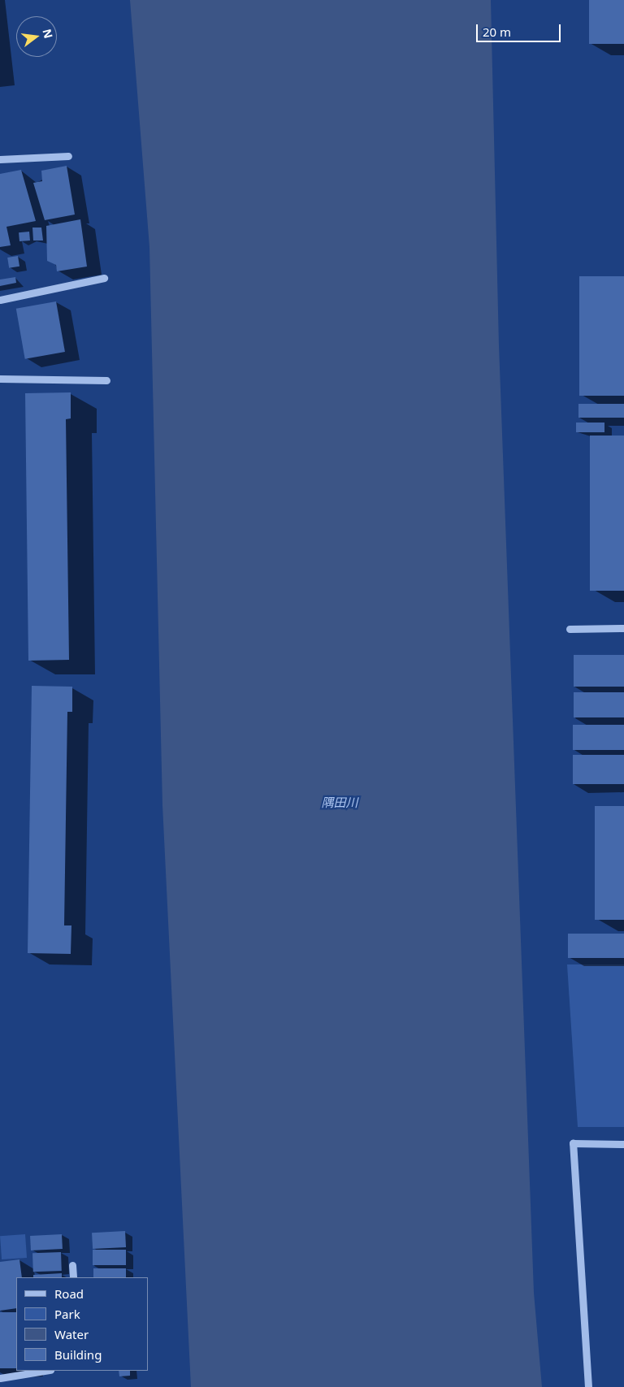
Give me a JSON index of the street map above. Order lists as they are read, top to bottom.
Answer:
{
  "water": ["隅田川"],
  "legend": [
    "Road",
    "Park",
    "Water",
    "Building"
  ],
  "scale_bar": "20 m",
  "north": "right"
}
